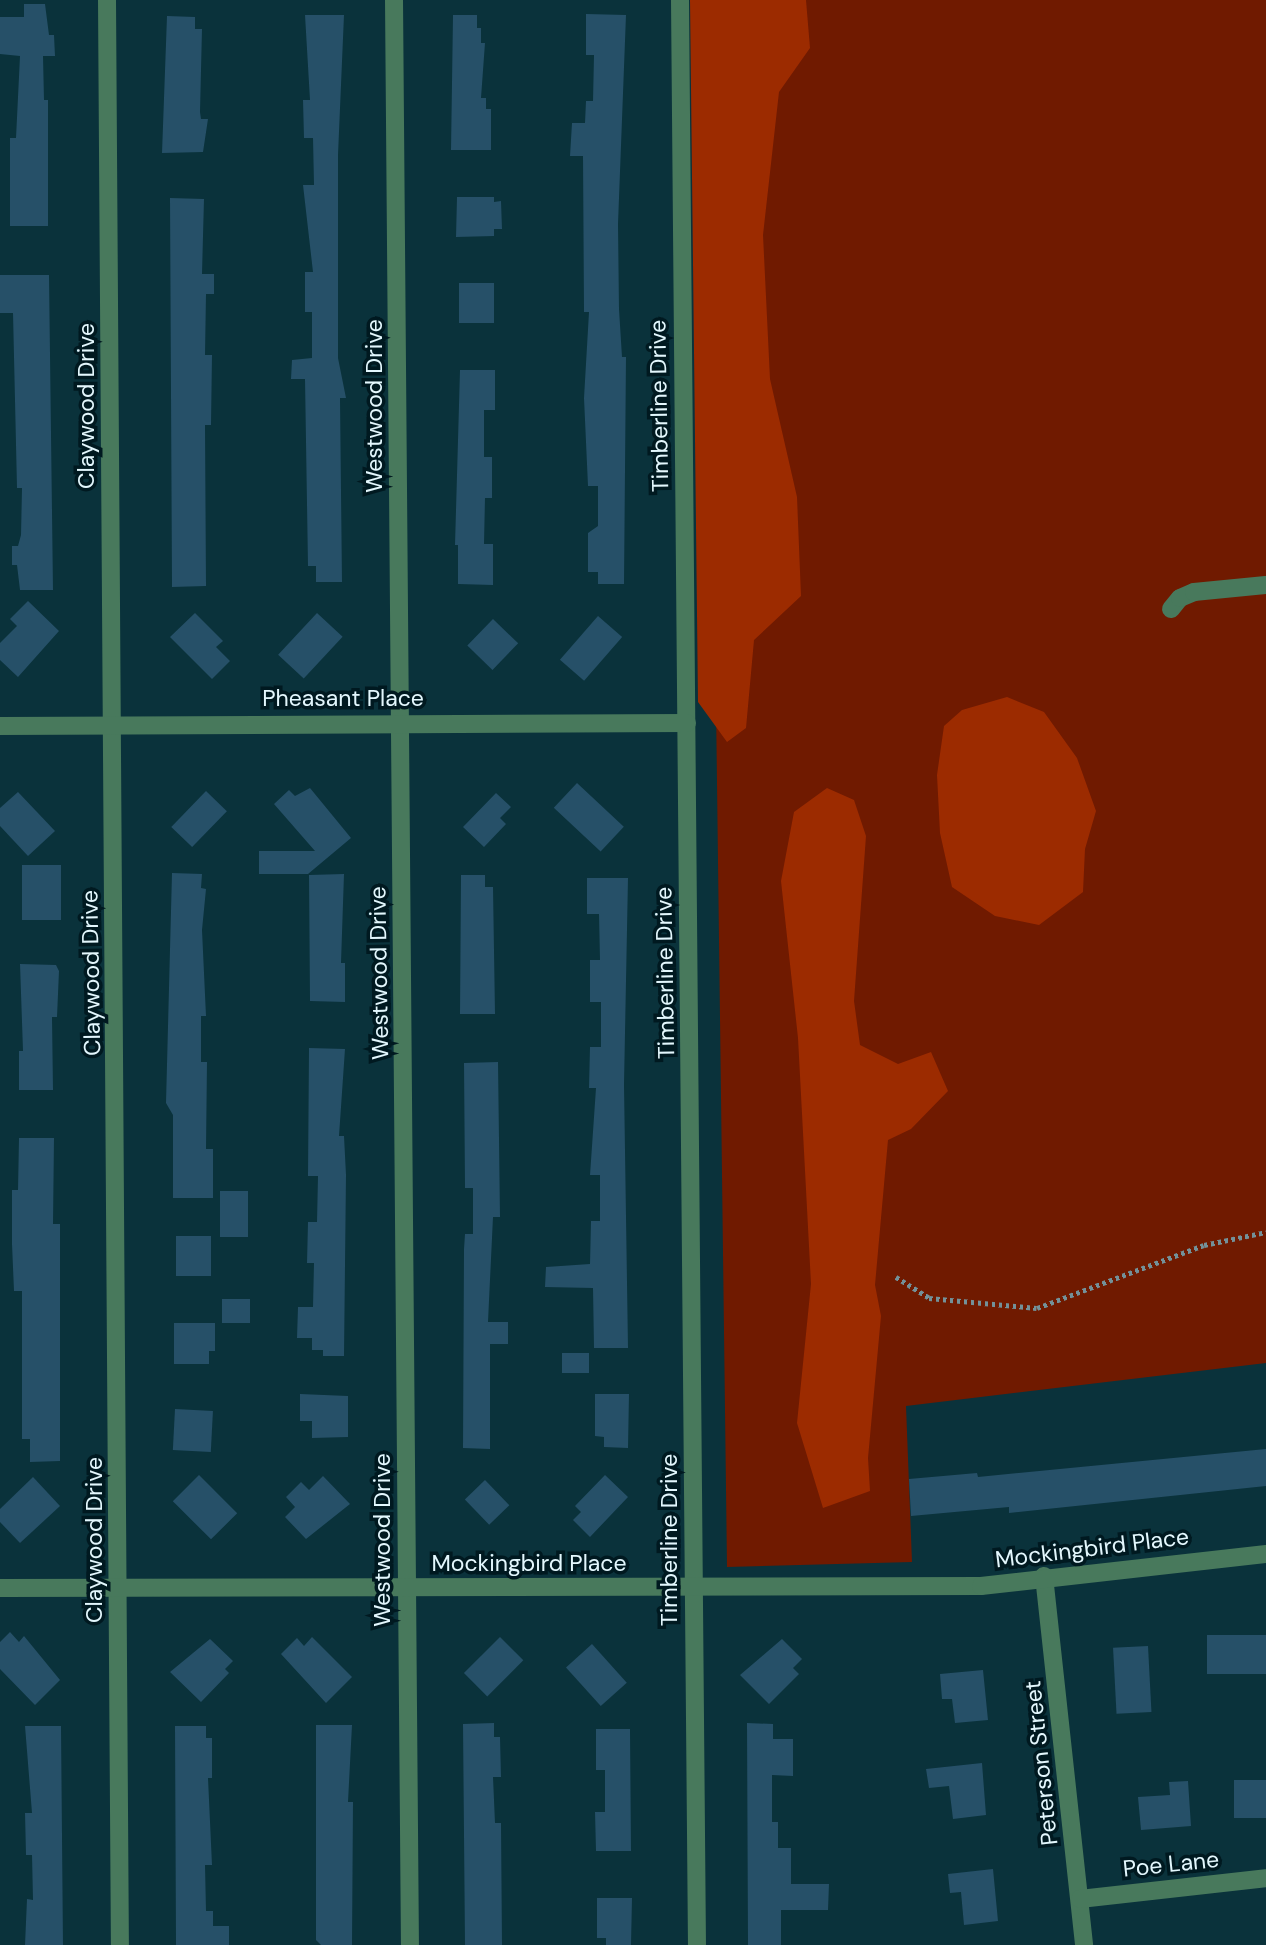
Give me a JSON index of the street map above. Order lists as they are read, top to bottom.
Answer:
{
  "streets": {
    "street": [
      "Claywood Drive",
      "Westwood Drive",
      "Timberline Drive",
      "Pheasant Place",
      "Mockingbird Place",
      "Peterson Street",
      "Poe Lane"
    ]
  },
  "crossings": [
    ["Claywood Drive", "Pheasant Place"],
    ["Claywood Drive", "Mockingbird Place"],
    ["Westwood Drive", "Pheasant Place"],
    ["Westwood Drive", "Mockingbird Place"],
    ["Timberline Drive", "Pheasant Place"],
    ["Timberline Drive", "Mockingbird Place"],
    ["Mockingbird Place", "Peterson Street"],
    ["Peterson Street", "Poe Lane"]
  ]
}
